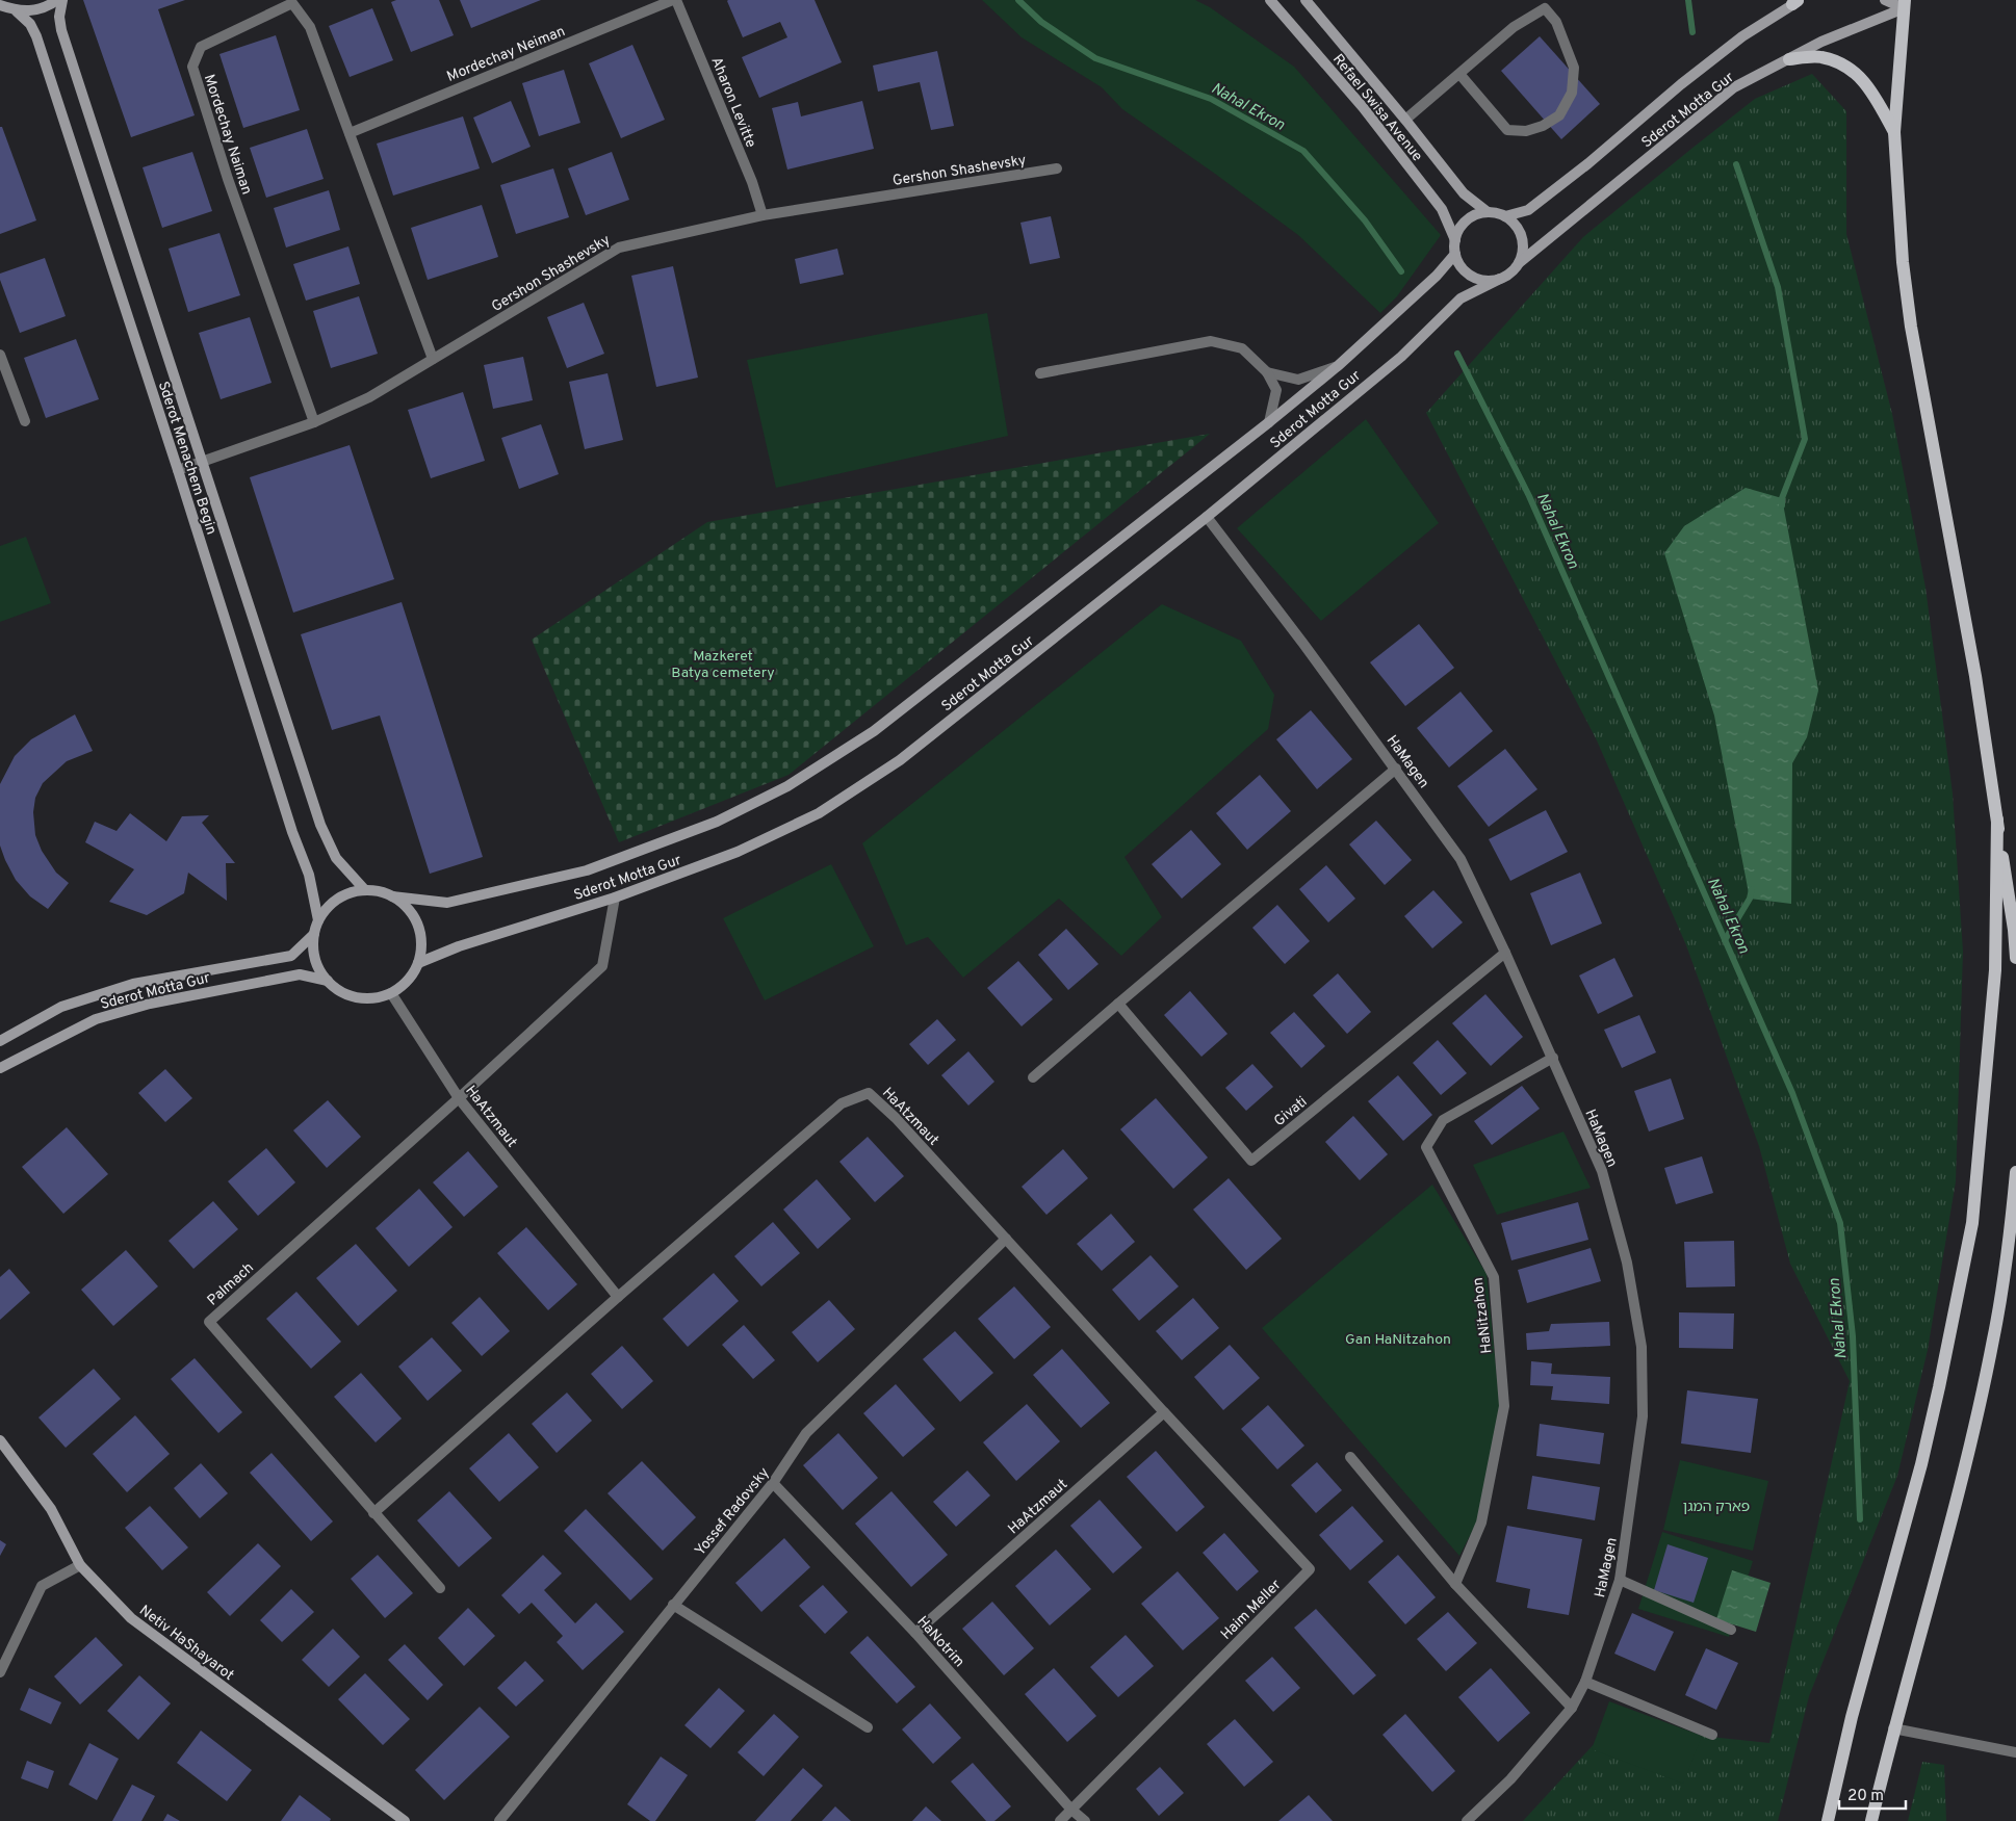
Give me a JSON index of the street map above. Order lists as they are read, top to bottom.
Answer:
{
  "streets": {
    "street": [
      "Mordechay Neiman",
      "Aharon Levitte",
      "Refael Swisa Avenue",
      "Sderot Motta Gur",
      "Mordechay Naiman",
      "Gershon Shashevsky",
      "Sderot Menachem Begin",
      "HaMagen",
      "Givati",
      "HaAtzmaut",
      "Palmach",
      "HaNitzahon",
      "Yossef Radovsky",
      "Haim Meller",
      "HaNotrim",
      "Netiv HaShayarot"
    ]
  },
  "crossings": [
    ["Mordechay Neiman", "Aharon Levitte"],
    ["Mordechay Neiman", "Mordechay Naiman"],
    ["Aharon Levitte", "Gershon Shashevsky"],
    ["Refael Swisa Avenue", "Sderot Motta Gur"],
    ["Sderot Motta Gur", "Sderot Menachem Begin"],
    ["Sderot Motta Gur", "HaMagen"],
    ["Sderot Motta Gur", "HaAtzmaut"],
    ["Mordechay Naiman", "Gershon Shashevsky"],
    ["Gershon Shashevsky", "Sderot Menachem Begin"],
    ["Sderot Menachem Begin", "HaAtzmaut"],
    ["HaMagen", "Givati"],
    ["HaMagen", "HaNitzahon"],
    ["HaAtzmaut", "Palmach"],
    ["HaAtzmaut", "Yossef Radovsky"],
    ["HaAtzmaut", "Haim Meller"],
    ["HaAtzmaut", "HaNotrim"],
    ["Yossef Radovsky", "HaNotrim"],
    ["Haim Meller", "HaNotrim"]
  ],
  "water": ["Nahal Ekron"],
  "parks": ["Mazkeret Batya cemetery", "Gan HaNitzahon", "פארק המגן"],
  "scale_bar": "20 m"
}
